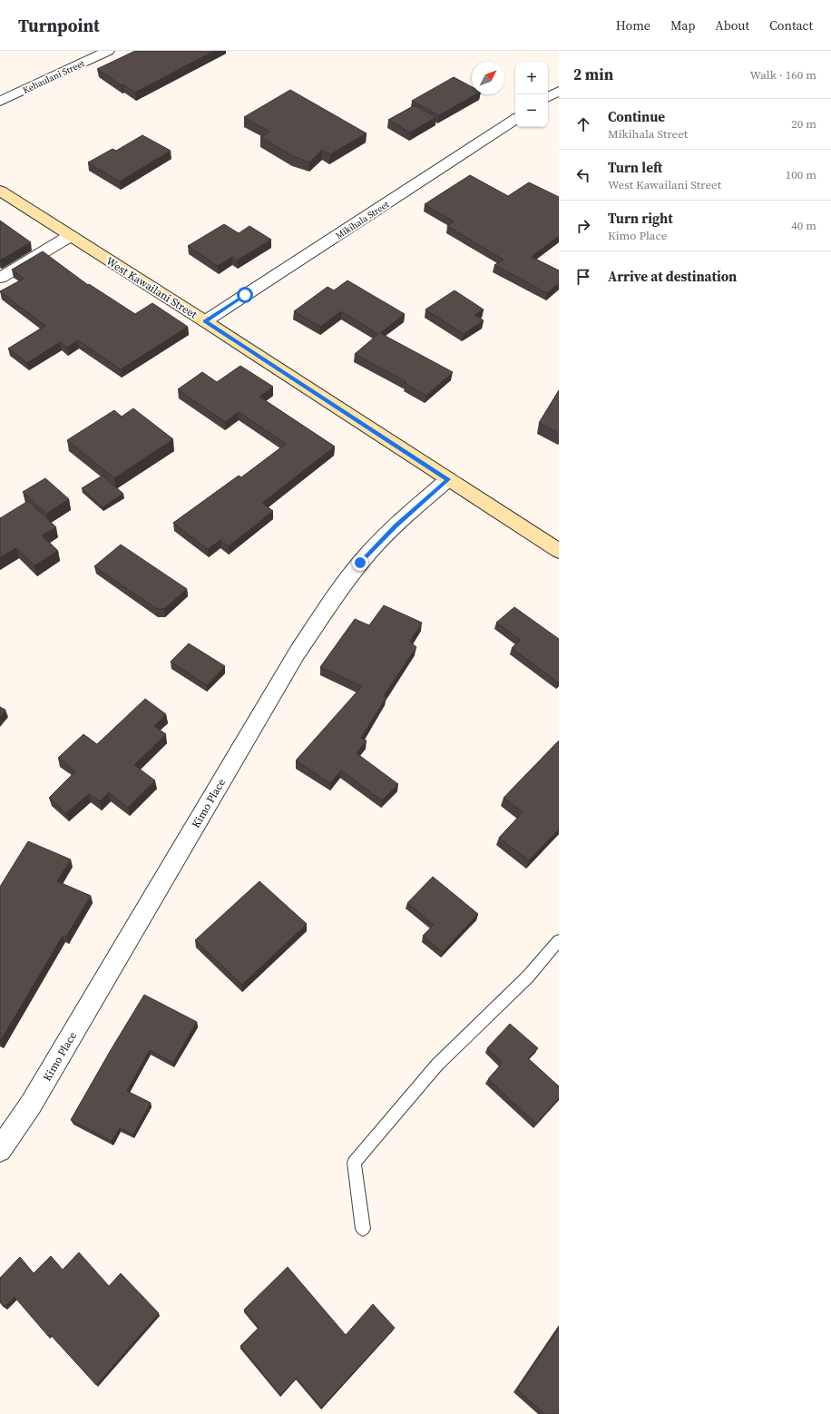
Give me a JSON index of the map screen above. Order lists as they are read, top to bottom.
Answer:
{
  "streets": {
    "street": [
      "Kehaulani Street",
      "Mikihala Street",
      "West Kawailani Street",
      "Kimo Place"
    ]
  },
  "crossings": [
    ["Mikihala Street", "West Kawailani Street"],
    ["West Kawailani Street", "Kimo Place"]
  ],
  "north": "top right",
  "page": {
    "header": "Turnpoint",
    "nav": [
      "Home",
      "Map",
      "About",
      "Contact"
    ],
    "heading": ["2 min", "Walk · 160 m"],
    "map_buttons": ["+", "−"],
    "list": [
      ["Continue", "Mikihala Street", "20 m"],
      ["Turn left", "West Kawailani Street", "100 m"],
      ["Turn right", "Kimo Place", "40 m"],
      "Arrive at destination"
    ]
  }
}
